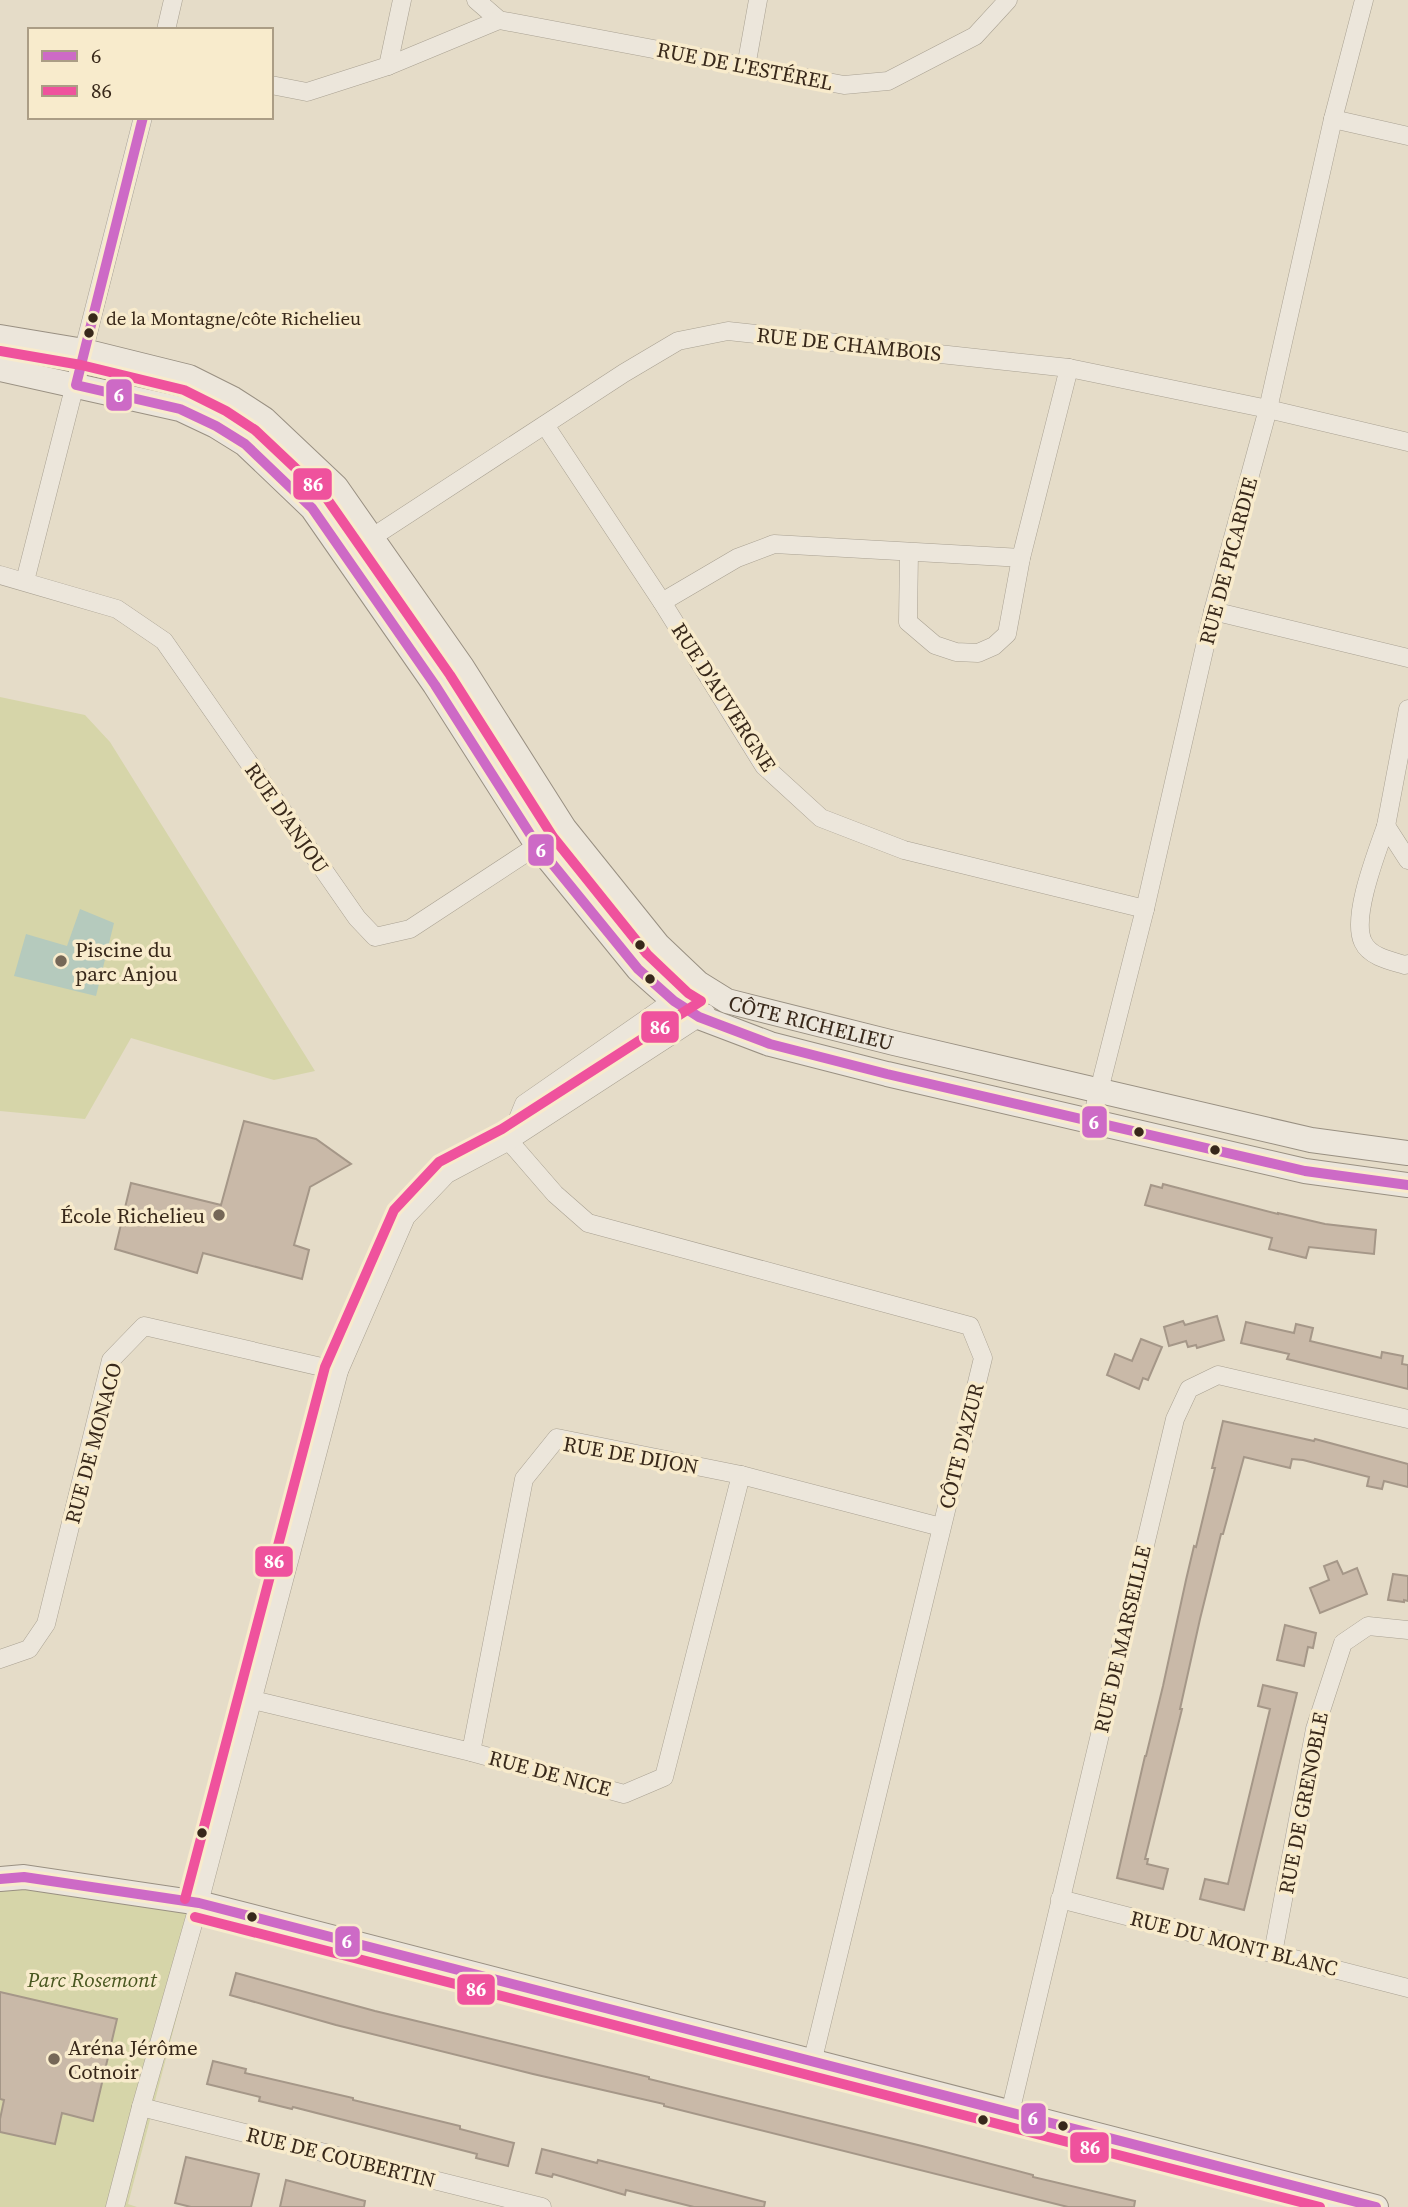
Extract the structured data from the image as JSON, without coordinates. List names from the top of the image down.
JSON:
{
  "streets": {
    "street": [
      "RUE DE L'ESTÉREL",
      "RUE DE CHAMBOIS",
      "RUE DE PICARDIE",
      "RUE D'AUVERGNE",
      "RUE D'ANJOU",
      "CÔTE RICHELIEU",
      "RUE DE MONACO",
      "CÔTE D'AZUR",
      "RUE DE DIJON",
      "RUE DE MARSEILLE",
      "RUE DE NICE",
      "RUE DE GRENOBLE",
      "RUE DU MONT BLANC",
      "RUE DE COUBERTIN"
    ]
  },
  "crossings": [
    ["RUE DE CHAMBOIS", "RUE DE PICARDIE"],
    ["RUE DE CHAMBOIS", "RUE D'AUVERGNE"],
    ["RUE DE CHAMBOIS", "CÔTE RICHELIEU"],
    ["RUE DE PICARDIE", "RUE D'AUVERGNE"],
    ["RUE DE PICARDIE", "CÔTE RICHELIEU"],
    ["RUE D'ANJOU", "CÔTE RICHELIEU"],
    ["CÔTE D'AZUR", "RUE DE DIJON"],
    ["RUE DE DIJON", "RUE DE NICE"],
    ["RUE DE MARSEILLE", "RUE DU MONT BLANC"],
    ["RUE DE GRENOBLE", "RUE DU MONT BLANC"]
  ],
  "parks": ["Parc Rosemont"],
  "places": [
    "de la Montagne/côte Richelieu",
    "Piscine du parc Anjou",
    "École Richelieu",
    "Aréna Jérôme Cotnoir"
  ],
  "lines": ["transit line 6", "transit line 86"],
  "legend": ["6", "86"]
}
